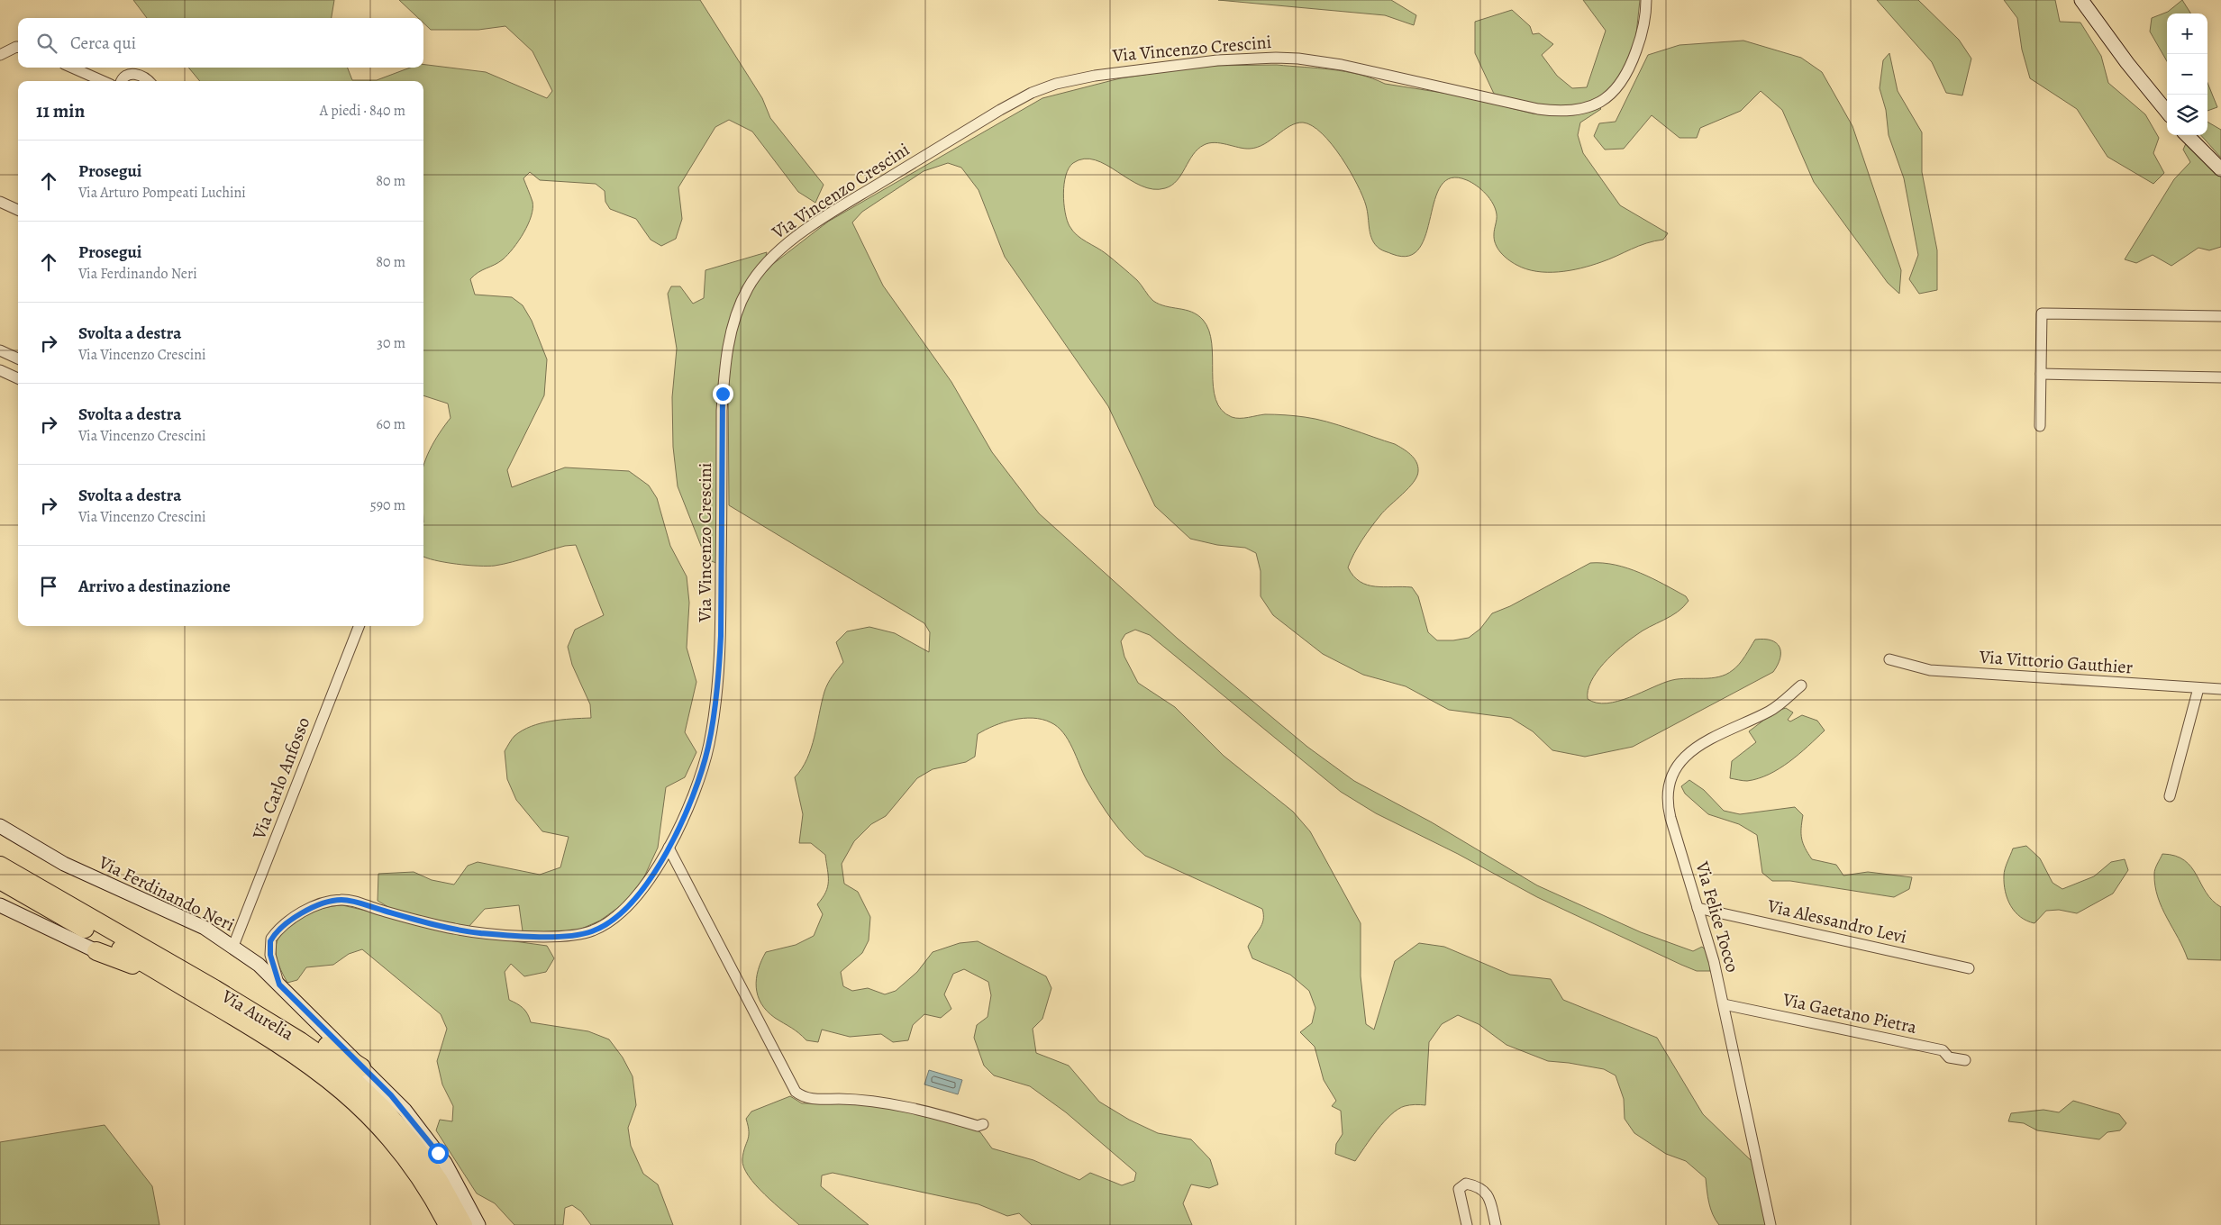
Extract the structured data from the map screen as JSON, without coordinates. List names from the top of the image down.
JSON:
{
  "streets": {
    "highway": ["Via Aurelia"],
    "street": [
      "Via Vincenzo Crescini",
      "Via Vittorio Gauthier",
      "Via Carlo Anfosso",
      "Via Ferdinando Neri",
      "Via Felice Tocco",
      "Via Alessandro Levi",
      "Via Gaetano Pietra"
    ]
  },
  "crossings": [
    ["Via Vincenzo Crescini", "Via Ferdinando Neri"],
    ["Via Carlo Anfosso", "Via Ferdinando Neri"],
    ["Via Felice Tocco", "Via Alessandro Levi"],
    ["Via Felice Tocco", "Via Gaetano Pietra"]
  ],
  "page": {
    "map_buttons": ["+", "−"],
    "search": "Cerca qui",
    "heading": ["11 min", "A piedi · 840 m"],
    "list": [
      ["Prosegui", "Via Arturo Pompeati Luchini", "80 m"],
      ["Prosegui", "Via Ferdinando Neri", "80 m"],
      ["Svolta a destra", "Via Vincenzo Crescini", "30 m"],
      ["Svolta a destra", "Via Vincenzo Crescini", "60 m"],
      ["Svolta a destra", "Via Vincenzo Crescini", "590 m"],
      "Arrivo a destinazione"
    ]
  }
}
